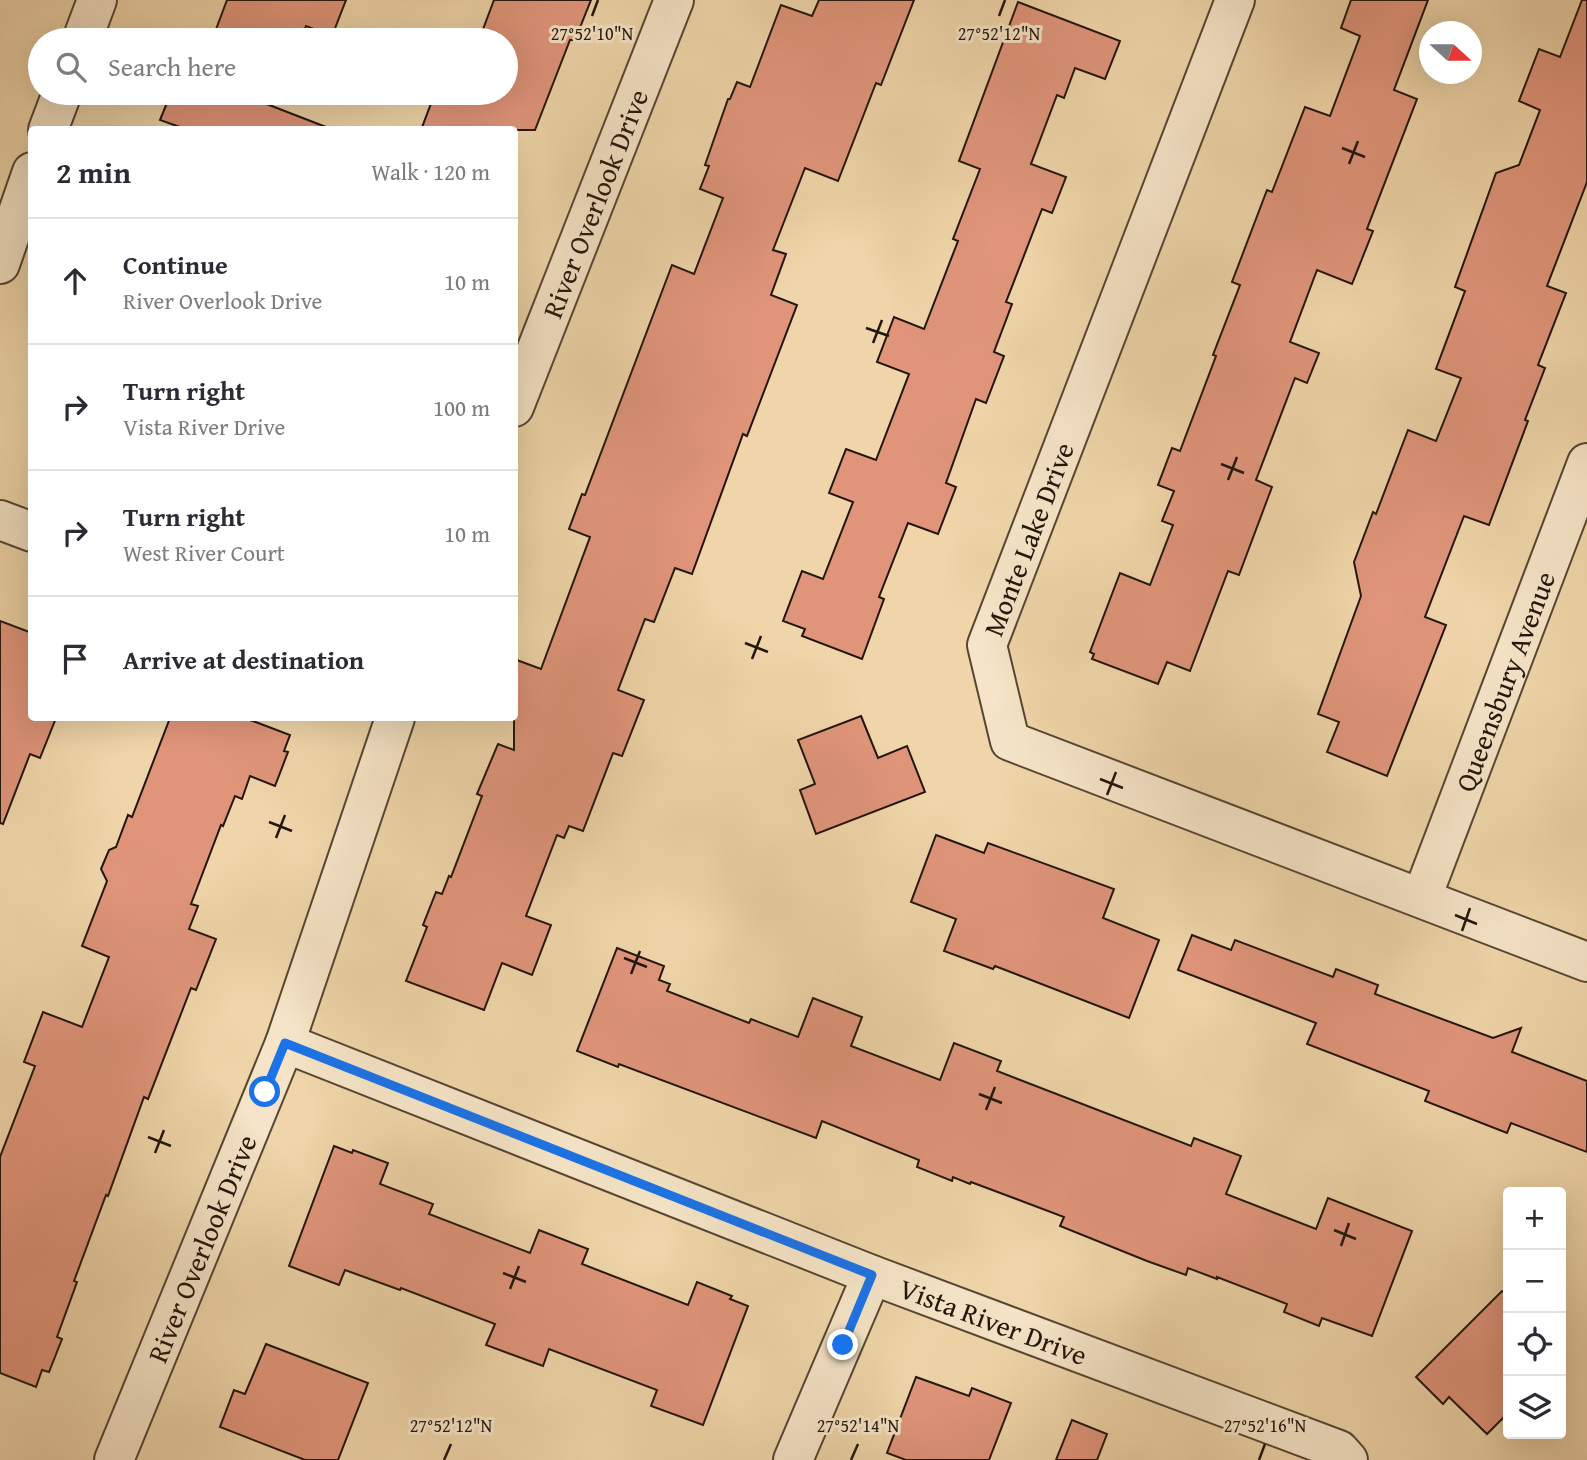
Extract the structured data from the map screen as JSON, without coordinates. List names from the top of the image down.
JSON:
{
  "streets": {
    "street": [
      "River Overlook Drive",
      "Monte Lake Drive",
      "Queensbury Avenue",
      "Vista River Drive"
    ]
  },
  "crossings": [
    ["River Overlook Drive", "Vista River Drive"],
    ["Monte Lake Drive", "Queensbury Avenue"]
  ],
  "north": "right",
  "page": {
    "search": "Search here",
    "heading": ["2 min", "Walk · 120 m"],
    "list": [
      ["Continue", "River Overlook Drive", "10 m"],
      ["Turn right", "Vista River Drive", "100 m"],
      ["Turn right", "West River Court", "10 m"],
      "Arrive at destination"
    ],
    "map_buttons": ["+", "−"]
  },
  "coordinates": [
    "27°52'10\"N",
    "27°52'12\"N",
    "27°52'14\"N",
    "27°52'16\"N"
  ]
}
